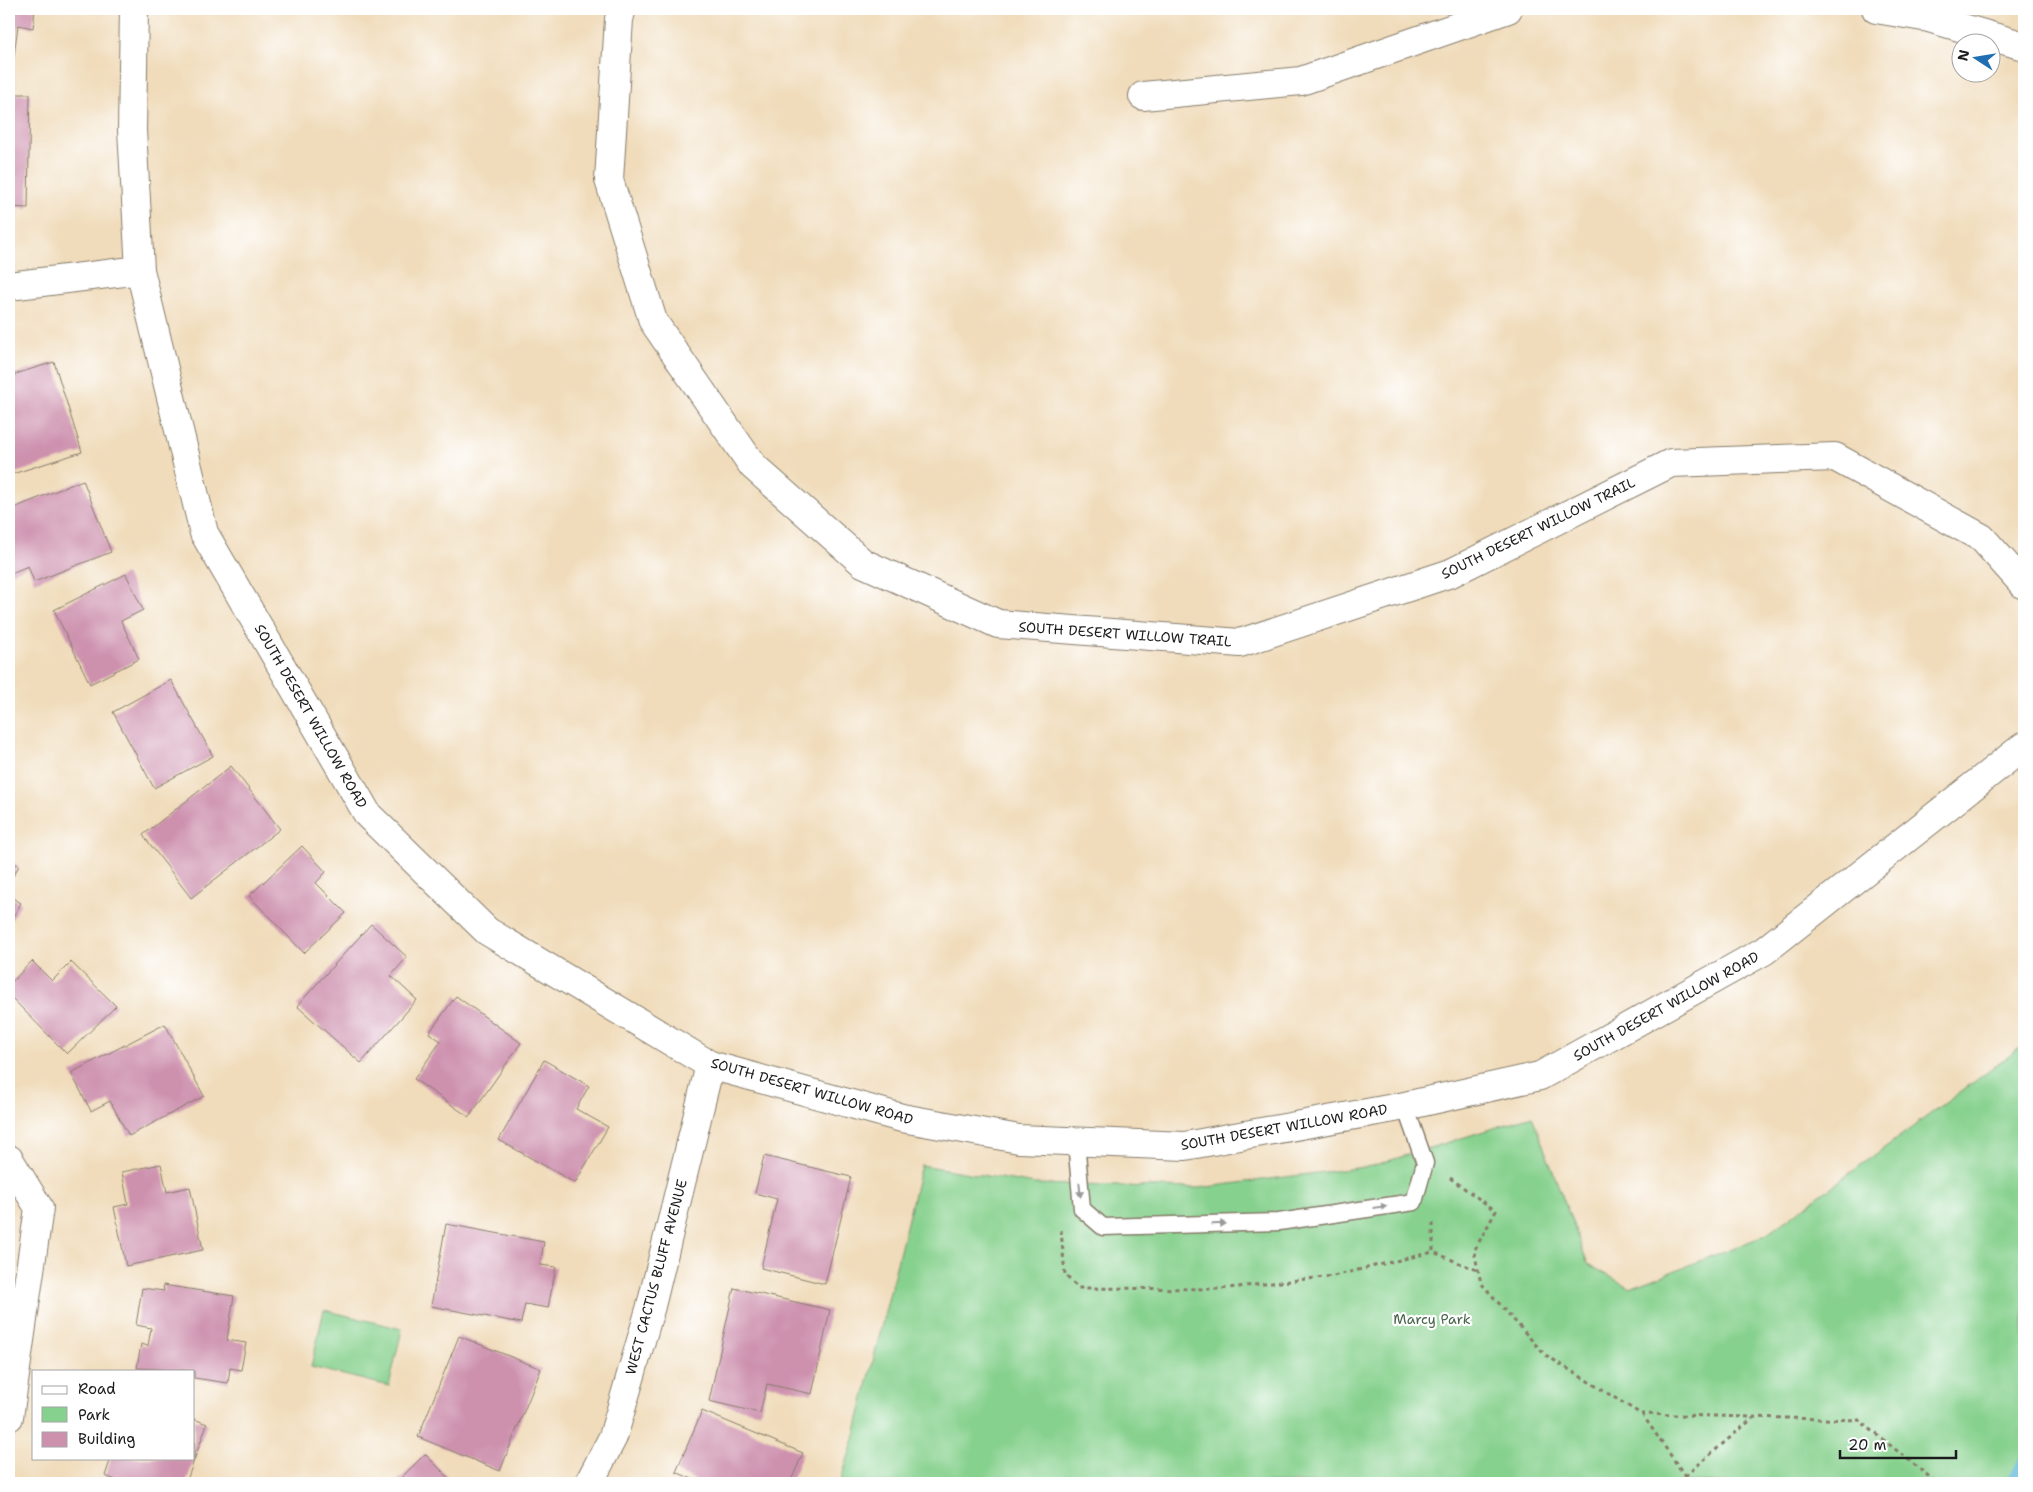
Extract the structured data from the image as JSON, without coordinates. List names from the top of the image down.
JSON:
{
  "streets": {
    "street": ["SOUTH DESERT WILLOW TRAIL", "SOUTH DESERT WILLOW ROAD", "WEST CACTUS BLUFF AVENUE"]
  },
  "crossings": [
    ["SOUTH DESERT WILLOW ROAD", "WEST CACTUS BLUFF AVENUE"]
  ],
  "parks": ["Marcy Park"],
  "legend": ["Road", "Park", "Building"],
  "scale_bar": "20 m",
  "north": "left"
}
